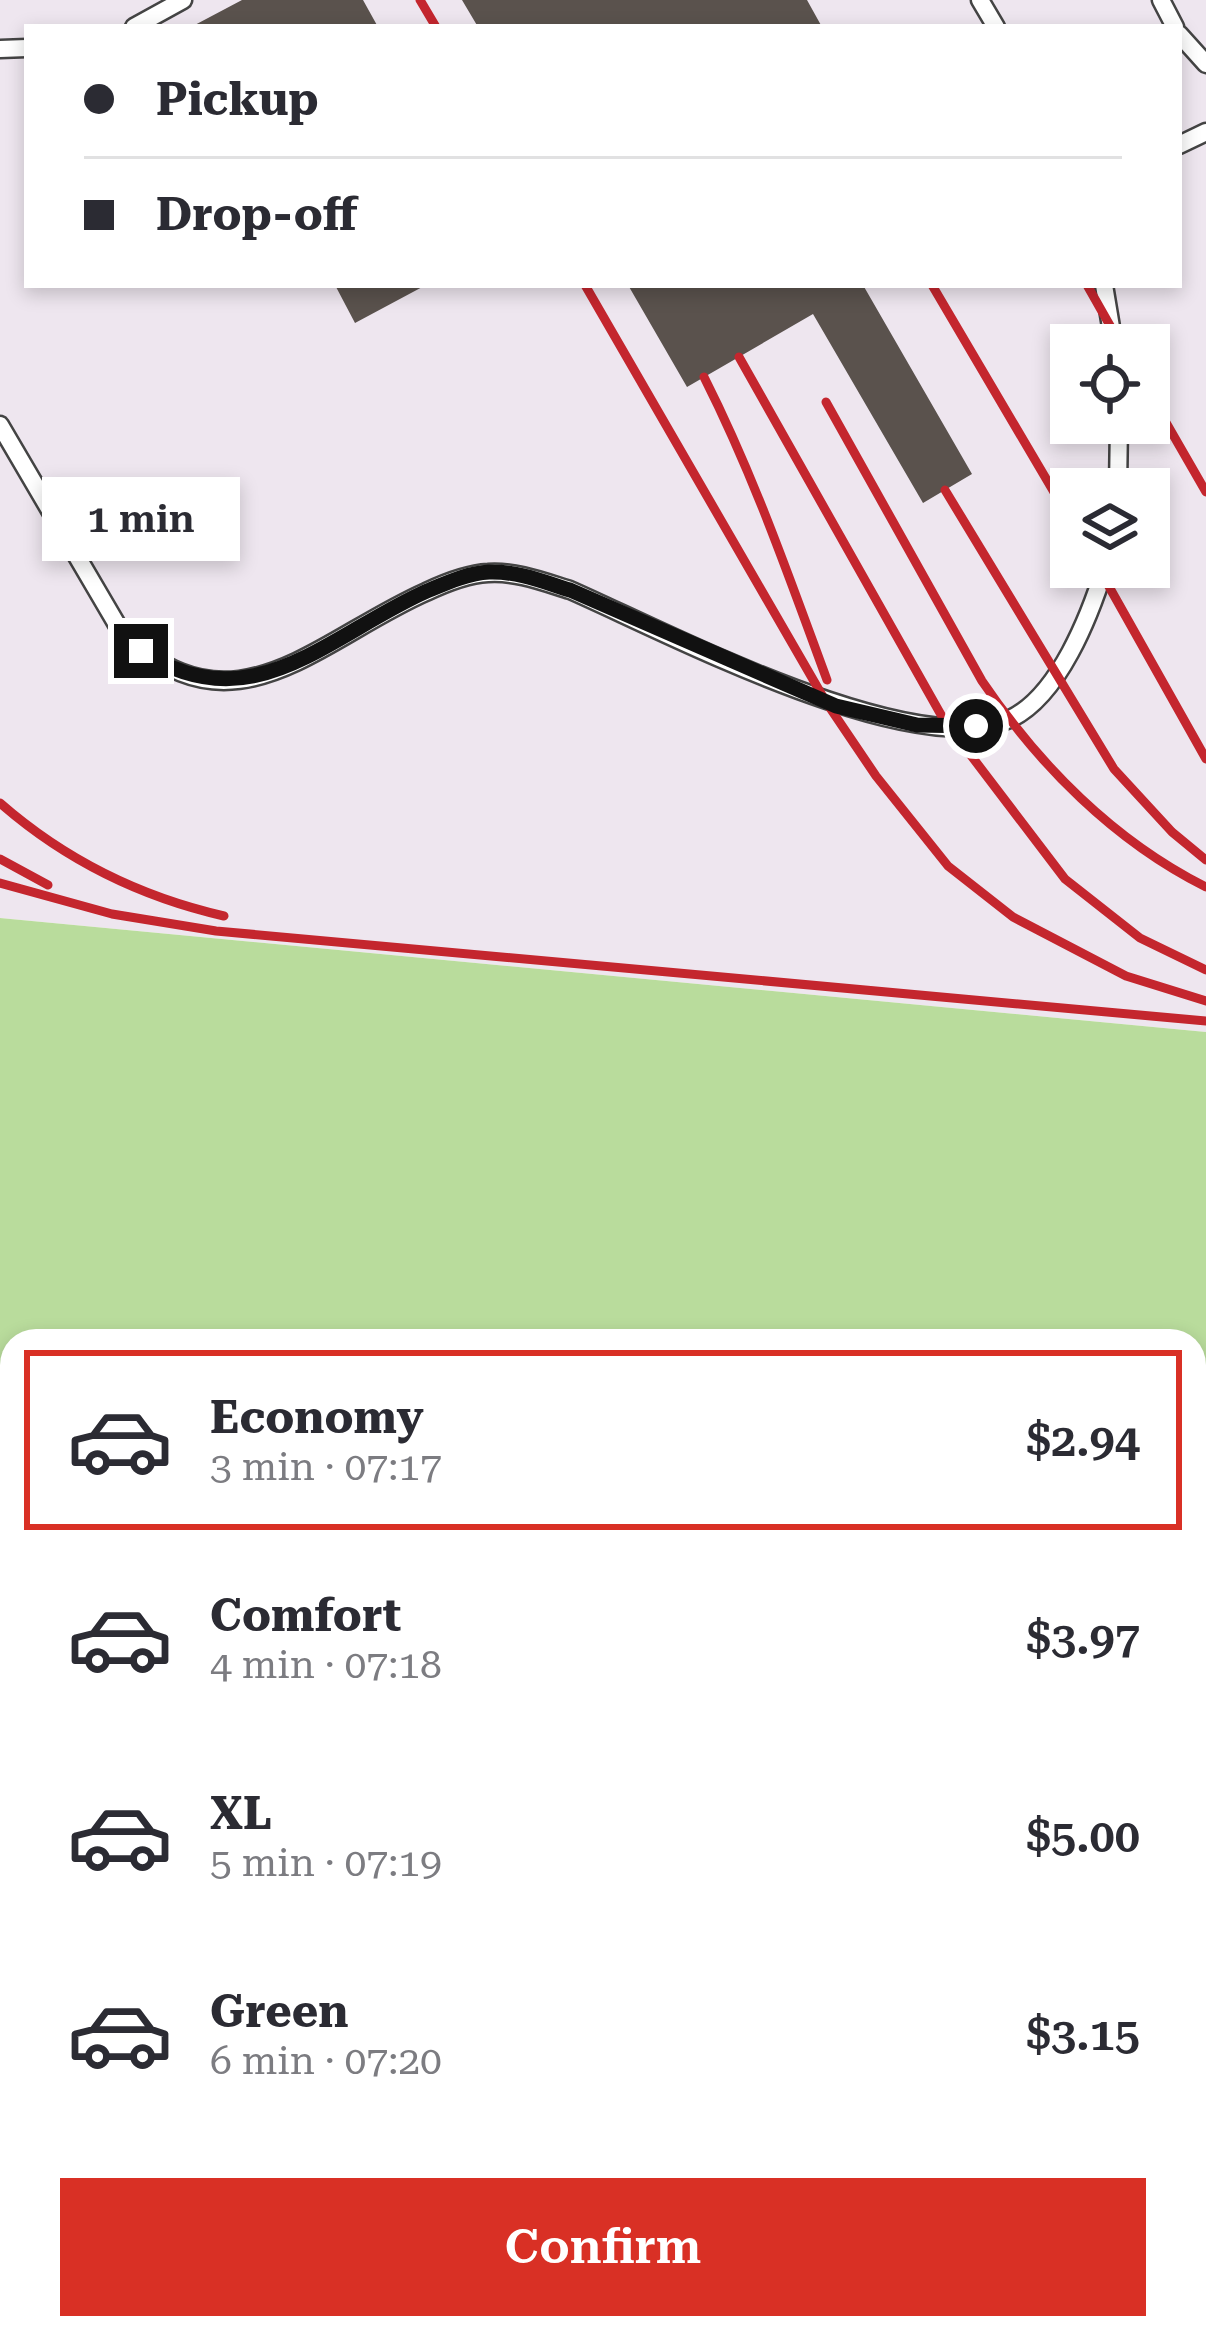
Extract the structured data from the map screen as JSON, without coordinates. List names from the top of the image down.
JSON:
{
  "page": {
    "banner": ["Pickup", "Drop-off"],
    "bubble": "1 min",
    "list": [
      {
        "name": "Economy",
        "note": "3 min · 07:17",
        "value": "$2.94"
      },
      {
        "name": "Comfort",
        "note": "4 min · 07:18",
        "value": "$3.97"
      },
      {
        "name": "XL",
        "note": "5 min · 07:19",
        "value": "$5.00"
      },
      {
        "name": "Green",
        "note": "6 min · 07:20",
        "value": "$3.15"
      }
    ],
    "buttons": "Confirm"
  }
}
